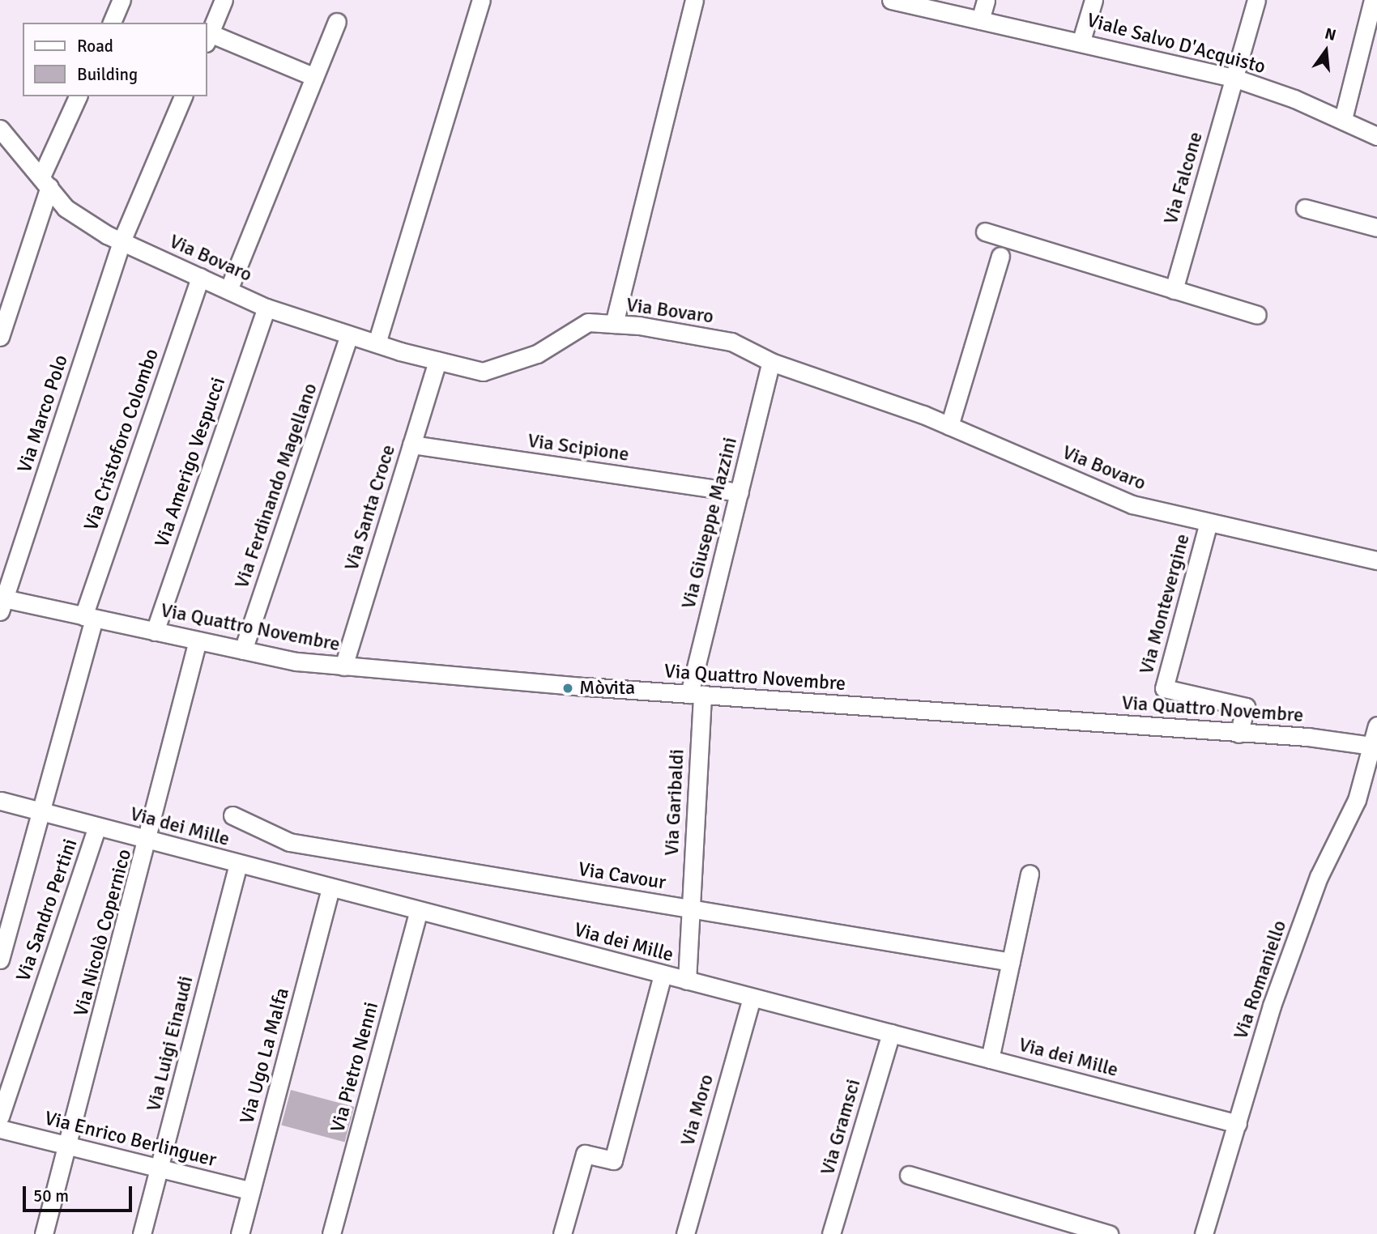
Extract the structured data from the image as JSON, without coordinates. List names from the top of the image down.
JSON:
{
  "streets": {
    "street": [
      "Viale Salvo D'Acquisto",
      "Via Falcone",
      "Via Bovaro",
      "Via Marco Polo",
      "Via Cristoforo Colombo",
      "Via Scipione",
      "Via Amerigo Vespucci",
      "Via Ferdinando Magellano",
      "Via Santa Croce",
      "Via Giuseppe Mazzini",
      "Via Montevergine",
      "Via Quattro Novembre",
      "Via Garibaldi",
      "Via dei Mille",
      "Via Cavour",
      "Via Sandro Pertini",
      "Via Nicolò Copernico",
      "Via Romaniello",
      "Via Luigi Einaudi",
      "Via Ugo La Malfa",
      "Via Pietro Nenni",
      "Via Moro",
      "Via Gramsci",
      "Via Enrico Berlinguer"
    ]
  },
  "crossings": [
    ["Viale Salvo D'Acquisto", "Via Falcone"],
    ["Via Bovaro", "Via Marco Polo"],
    ["Via Bovaro", "Via Cristoforo Colombo"],
    ["Via Bovaro", "Via Amerigo Vespucci"],
    ["Via Bovaro", "Via Ferdinando Magellano"],
    ["Via Bovaro", "Via Santa Croce"],
    ["Via Bovaro", "Via Giuseppe Mazzini"],
    ["Via Bovaro", "Via Montevergine"],
    ["Via Marco Polo", "Via Quattro Novembre"],
    ["Via Cristoforo Colombo", "Via Quattro Novembre"],
    ["Via Cristoforo Colombo", "Via dei Mille"],
    ["Via Scipione", "Via Santa Croce"],
    ["Via Scipione", "Via Giuseppe Mazzini"],
    ["Via Amerigo Vespucci", "Via Quattro Novembre"],
    ["Via Ferdinando Magellano", "Via Quattro Novembre"],
    ["Via Santa Croce", "Via Quattro Novembre"],
    ["Via Giuseppe Mazzini", "Via Quattro Novembre"],
    ["Via Giuseppe Mazzini", "Via Garibaldi"],
    ["Via Montevergine", "Via Quattro Novembre"],
    ["Via Quattro Novembre", "Via Garibaldi"],
    ["Via Quattro Novembre", "Via Nicolò Copernico"],
    ["Via Quattro Novembre", "Via Romaniello"],
    ["Via Garibaldi", "Via dei Mille"],
    ["Via Garibaldi", "Via Cavour"],
    ["Via dei Mille", "Via Sandro Pertini"],
    ["Via dei Mille", "Via Nicolò Copernico"],
    ["Via dei Mille", "Via Romaniello"],
    ["Via dei Mille", "Via Luigi Einaudi"],
    ["Via dei Mille", "Via Ugo La Malfa"],
    ["Via dei Mille", "Via Pietro Nenni"],
    ["Via dei Mille", "Via Moro"],
    ["Via dei Mille", "Via Gramsci"],
    ["Via Nicolò Copernico", "Via Enrico Berlinguer"],
    ["Via Luigi Einaudi", "Via Enrico Berlinguer"],
    ["Via Ugo La Malfa", "Via Enrico Berlinguer"]
  ],
  "places": ["Mòvita"],
  "legend": ["Road", "Building"],
  "scale_bar": "50 m",
  "north": "top"
}
